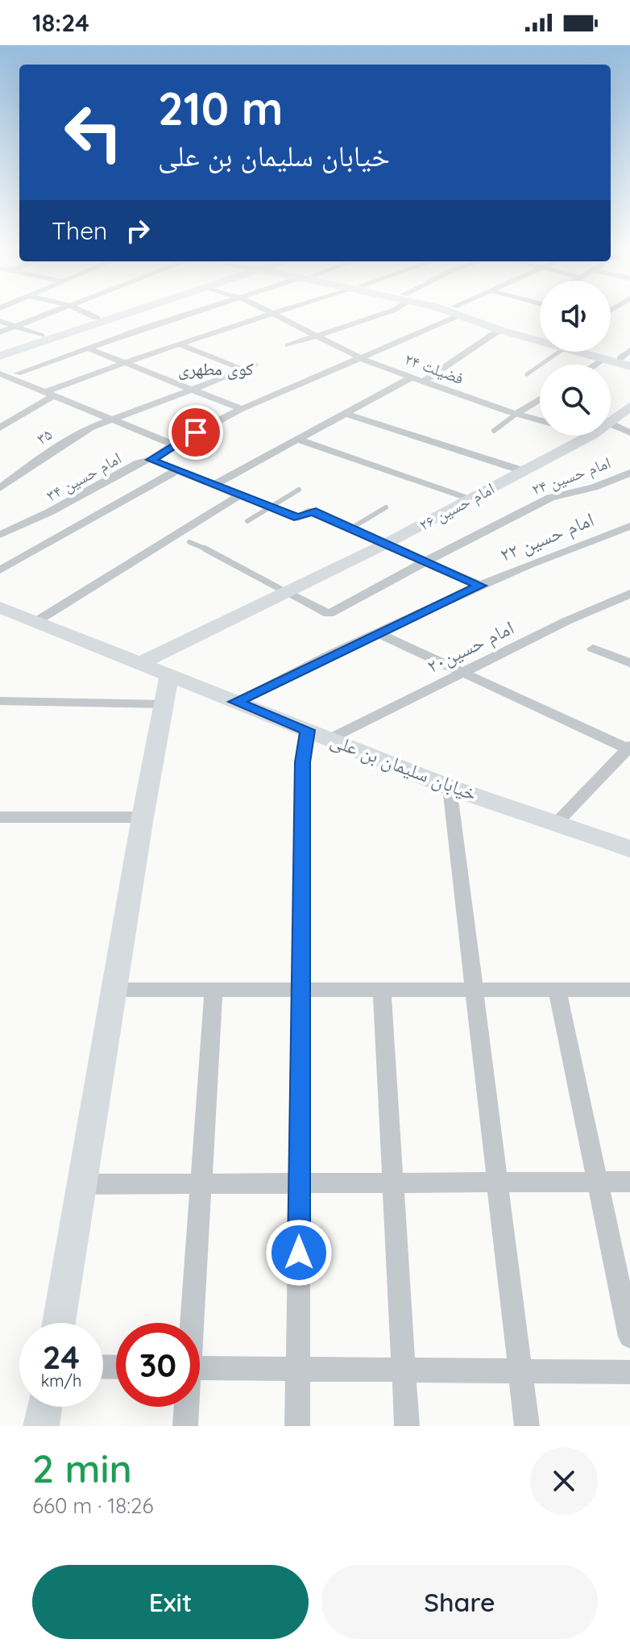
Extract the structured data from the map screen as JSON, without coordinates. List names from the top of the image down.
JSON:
{
  "streets": {
    "street": [
      "فضیلت ۲۴",
      "۳۵",
      "امام حسین ۲۴",
      "امام حسین ۳۴",
      "امام حسین ۲۶",
      "امام حسین ۲۲",
      "امام حسین۲۰",
      "خیابان سلیمان بن علی"
    ]
  },
  "crossings": [
    ["فضیلت ۲۴", "امام حسین ۳۴"],
    ["امام حسین ۲۴", "امام حسین ۲۶"],
    ["امام حسین ۲۶", "خیابان سلیمان بن علی"],
    ["امام حسین ۲۲", "خیابان سلیمان بن علی"],
    ["امام حسین۲۰", "خیابان سلیمان بن علی"]
  ],
  "districts": ["کوی مطهری"],
  "page": {
    "status": "18:24",
    "turn": ["210 m", "خیابان سلیمان بن علی"],
    "then": "Then",
    "speed": "24 km/h",
    "limit": "30",
    "heading": ["2 min", "660 m · 18:26"],
    "buttons": ["Exit", "Share"]
  }
}
